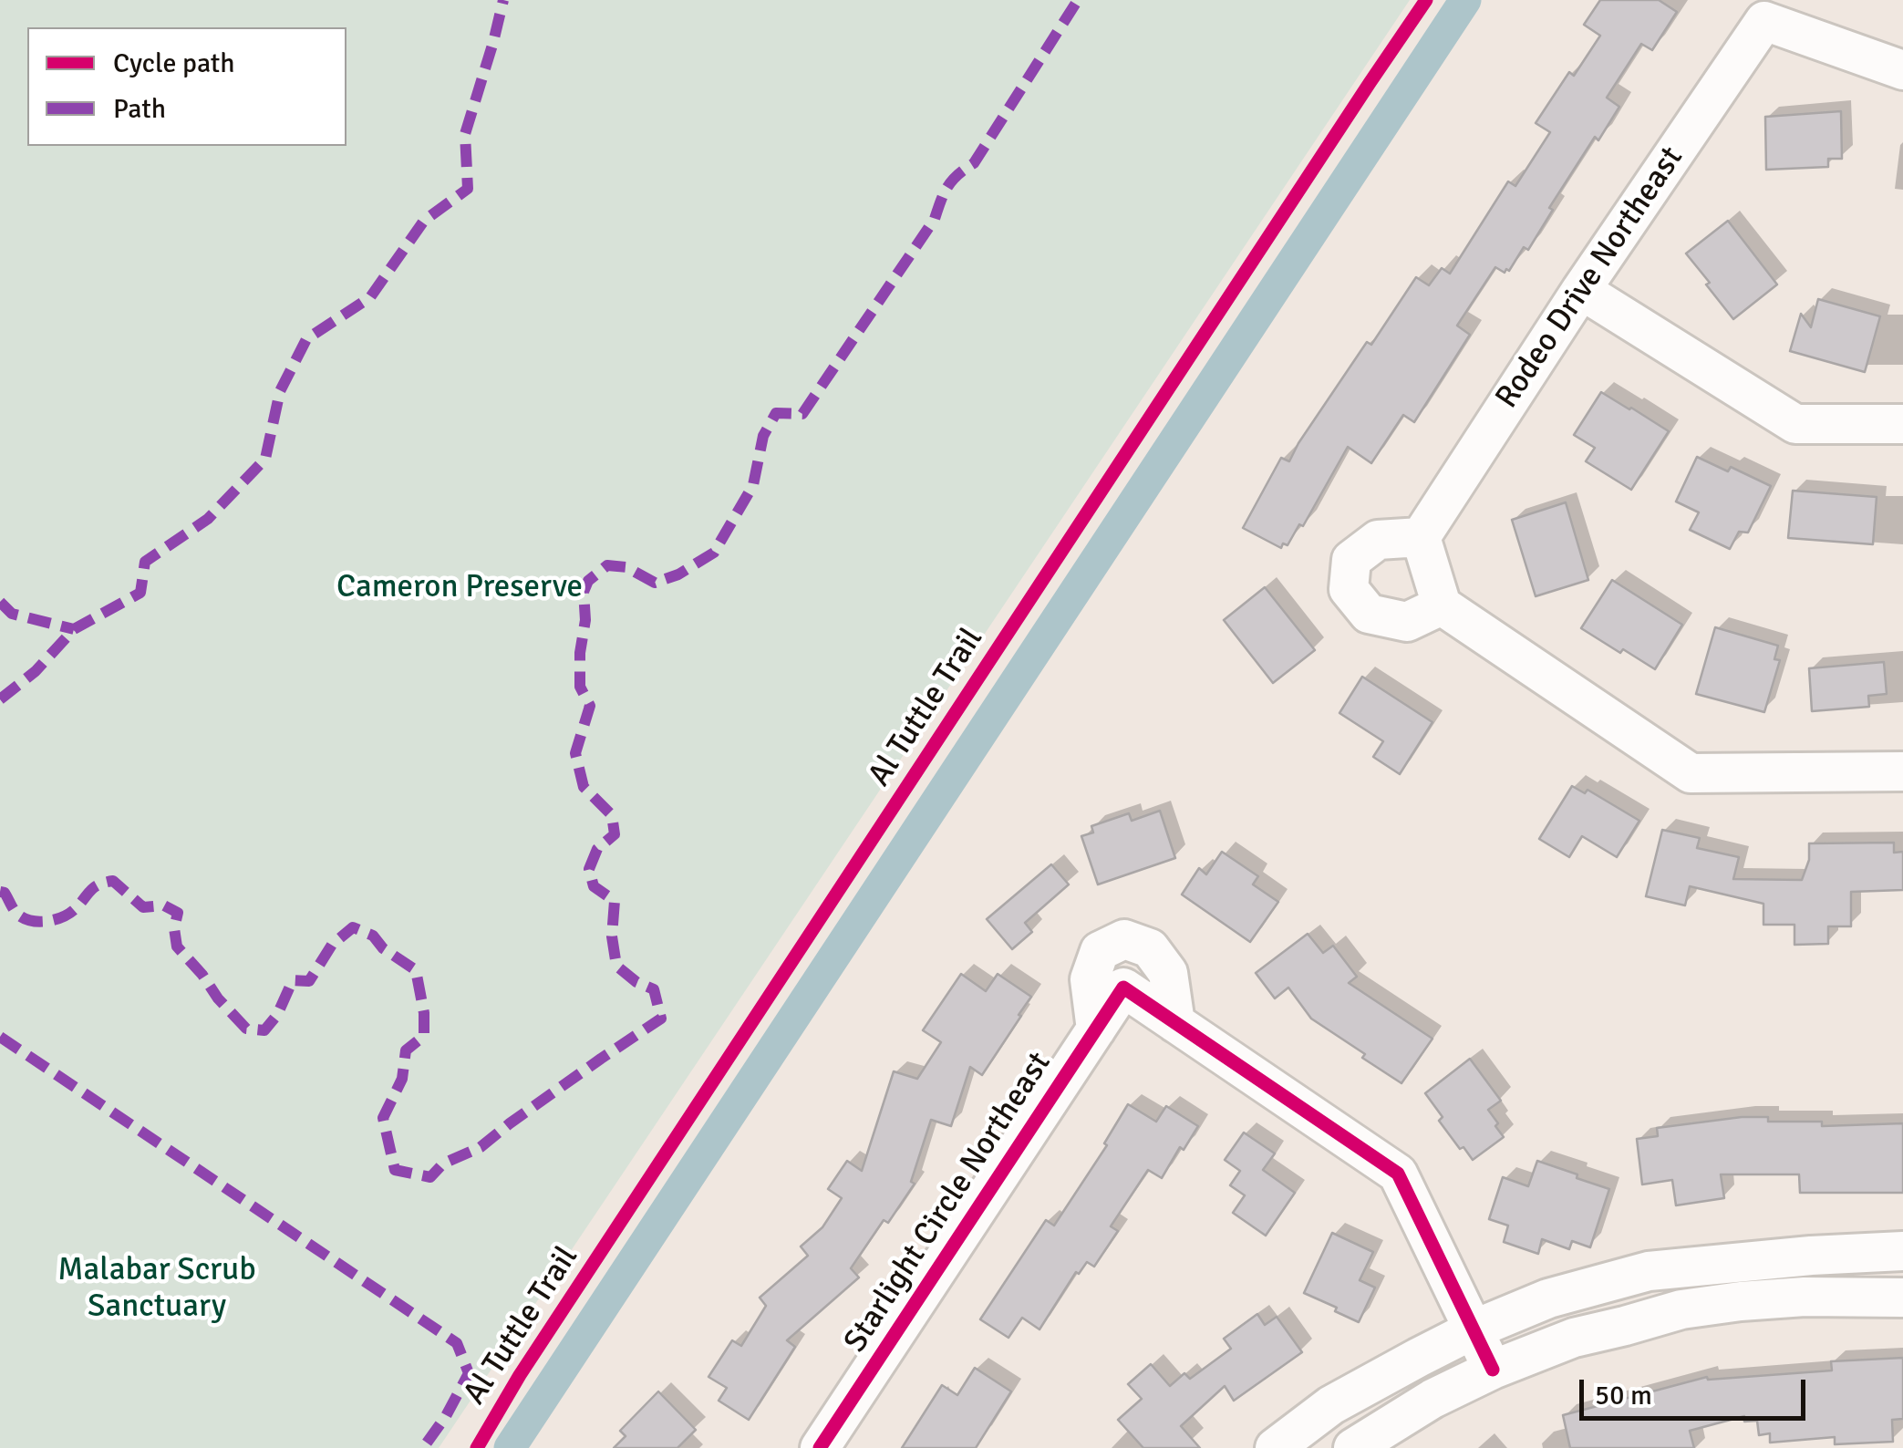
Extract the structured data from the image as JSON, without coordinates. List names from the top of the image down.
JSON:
{
  "streets": {
    "street": ["Rodeo Drive Northeast", "Starlight Circle Northeast"],
    "cycle path": ["Al Tuttle Trail"]
  },
  "parks": ["Cameron Preserve", "Malabar Scrub Sanctuary"],
  "legend": ["Cycle path", "Path"],
  "scale_bar": "50 m"
}
